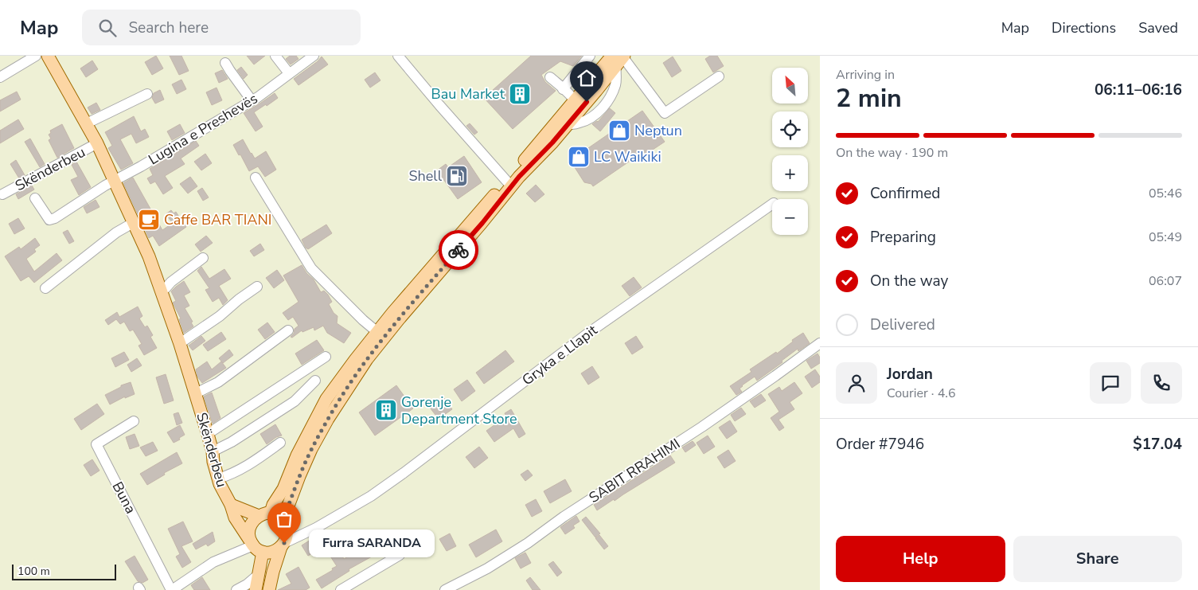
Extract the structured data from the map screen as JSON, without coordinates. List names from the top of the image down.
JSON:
{
  "streets": {
    "main road": ["Skënderbeu"],
    "street": [
      "Lugina e Preshevës",
      "Gryka e Llapit",
      "SABIT RRAHIMI",
      "Buna"
    ]
  },
  "crossings": [
    ["Lugina e Preshevës", "Skënderbeu"],
    ["Skënderbeu", "Gryka e Llapit"],
    ["Skënderbeu", "Buna"],
    ["Gryka e Llapit", "Buna"]
  ],
  "places": {
    "building": ["Bau Market", "Gorenje Department Store"],
    "shop": ["Neptun", "LC Waikiki"],
    "fuel station": ["Shell"],
    "cafe": ["Caffe BAR TIANI"],
    "other": ["Furra SARANDA"]
  },
  "scale_bar": "100 m",
  "north": "top left",
  "page": {
    "header": "Map",
    "search": "Search here",
    "nav": ["Map", "Directions", "Saved"],
    "heading": ["2 min", "Arriving in", "06:11–06:16"],
    "panel": [
      "Jordan",
      "Courier · 4.6",
      "Order #7946",
      "$17.04"
    ],
    "map_buttons": ["+", "−"],
    "bar": "On the way · 190 m",
    "list": [
      ["Confirmed", "05:46"],
      ["Preparing", "05:49"],
      ["On the way", "06:07"],
      "Delivered"
    ],
    "buttons": ["Help", "Share"],
    "bubble": "Furra SARANDA",
    "scale": "100 m"
  }
}
